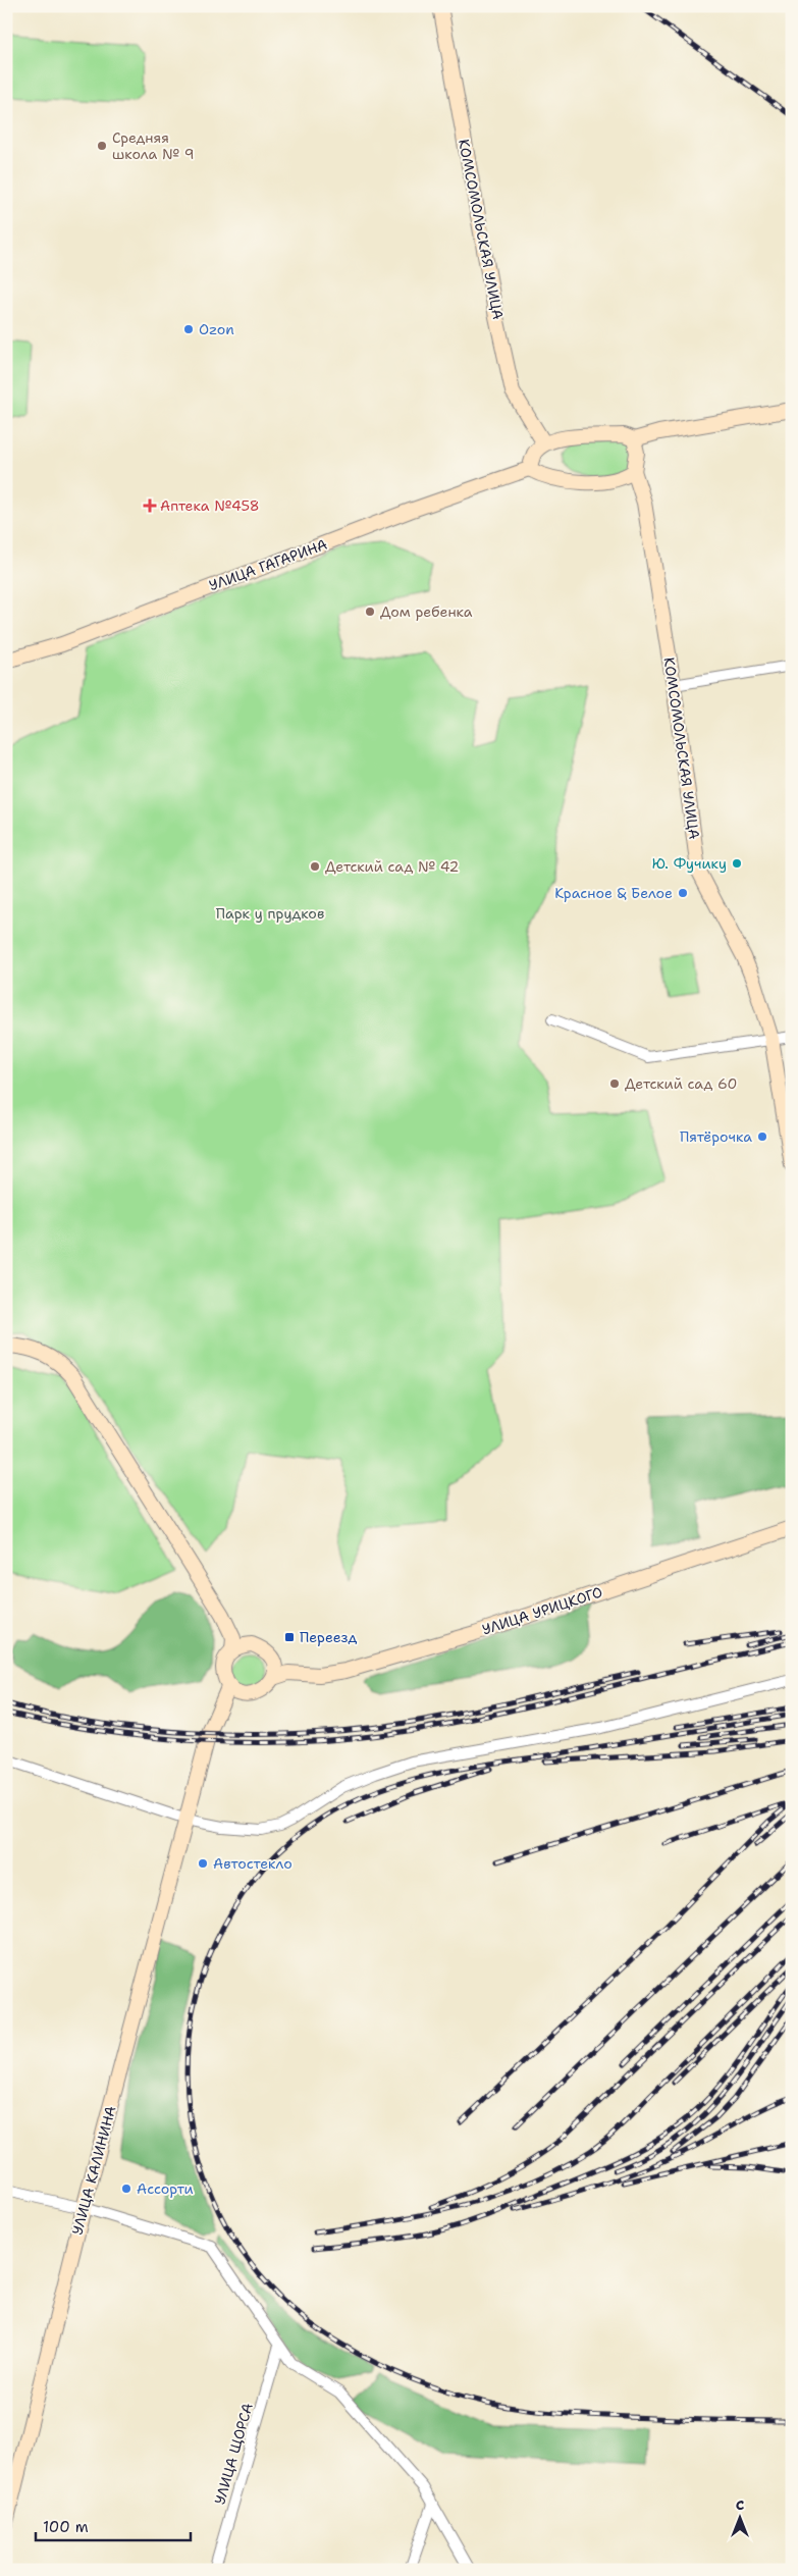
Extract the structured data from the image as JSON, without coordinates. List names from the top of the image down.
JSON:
{
  "streets": {
    "street": [
      "КОМСОМОЛЬСКАЯ УЛИЦА",
      "УЛИЦА ГАГАРИНА",
      "УЛИЦА УРИЦКОГО",
      "УЛИЦА КАЛИНИНА",
      "УЛИЦА ЩОРСА"
    ]
  },
  "crossings": [
    ["УЛИЦА УРИЦКОГО", "УЛИЦА КАЛИНИНА"]
  ],
  "parks": ["Парк у прудков"],
  "places": {
    "other": [
      "Средняя школа № 9",
      "Ozon",
      "Дом ребенка",
      "Ю. Фучику",
      "Детский сад № 42",
      "Красное & Белое",
      "Детский сад 60",
      "Пятёрочка",
      "Автостекло",
      "Ассорти"
    ],
    "health": ["Аптека №458"],
    "transit": ["Переезд"]
  },
  "scale_bar": "100 m",
  "north": "top"
}
